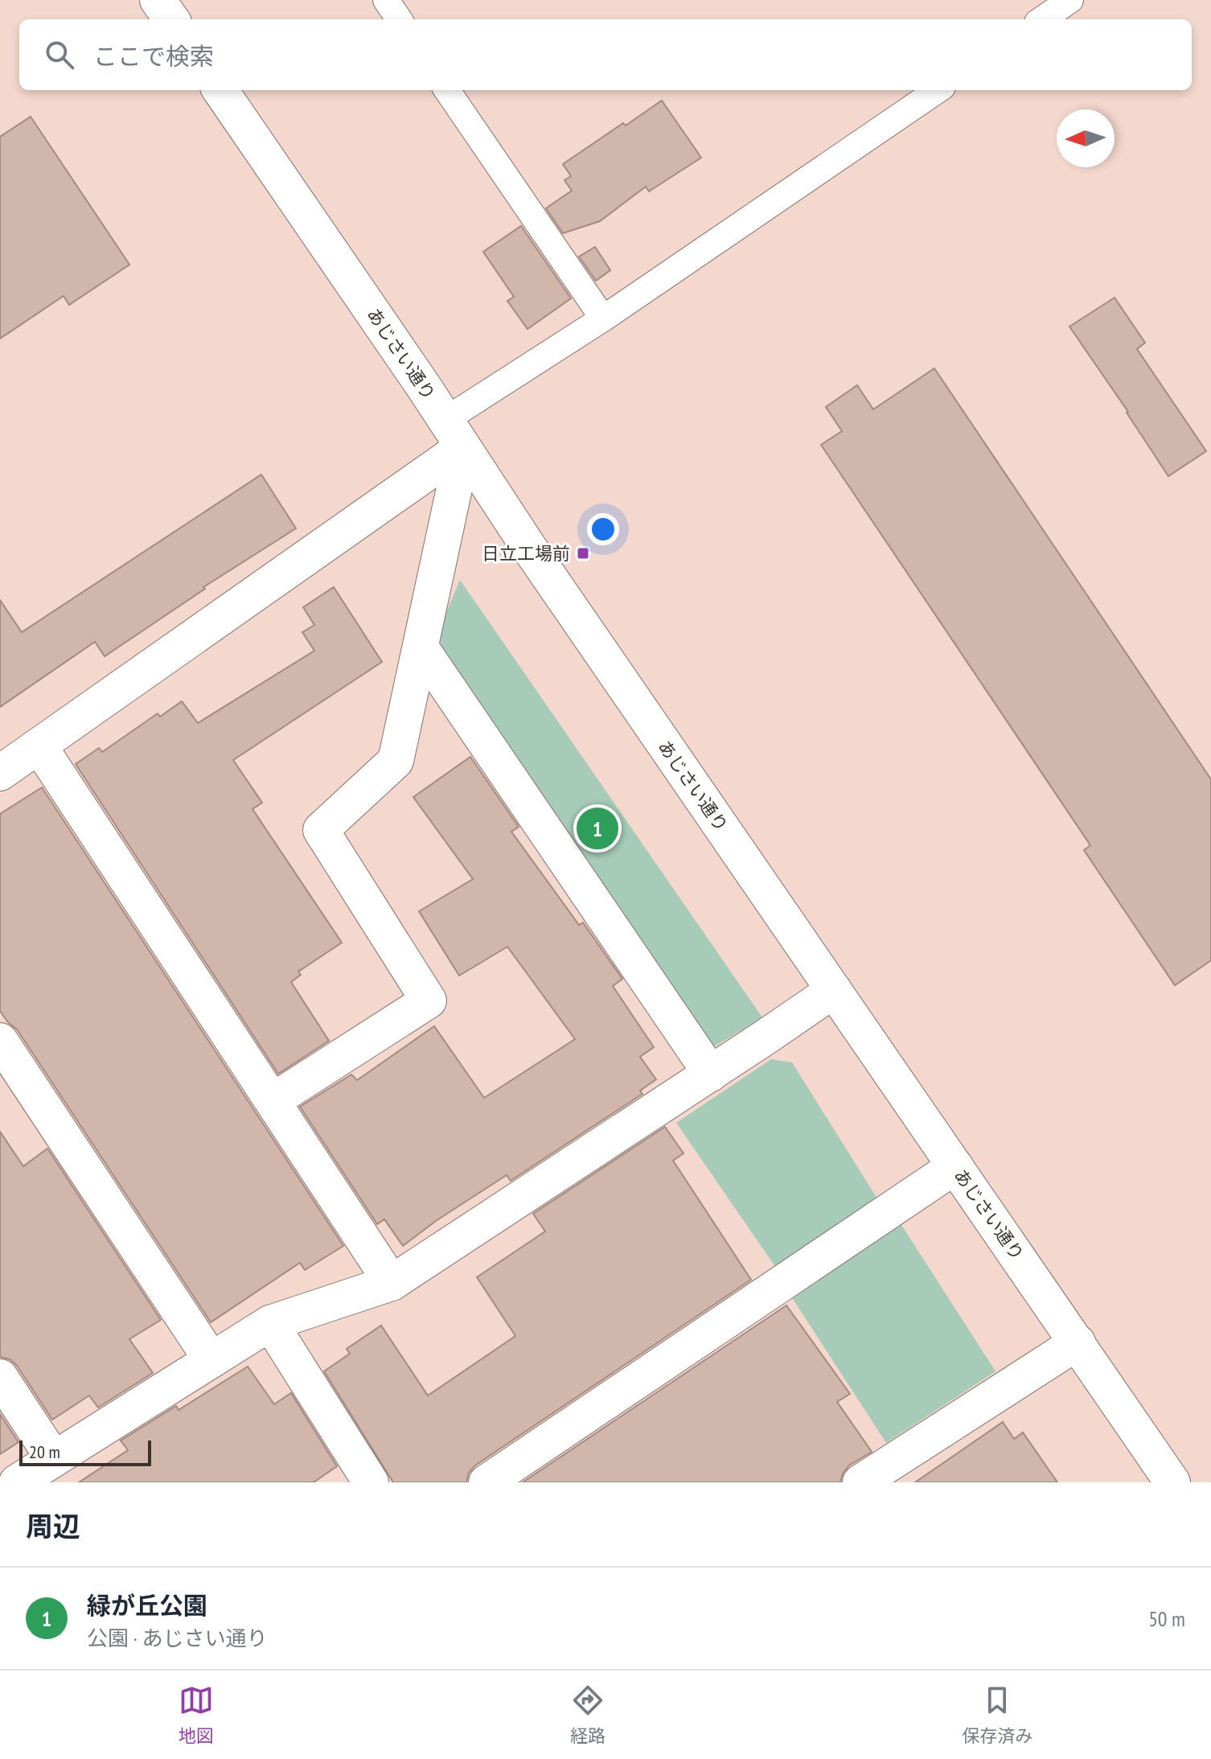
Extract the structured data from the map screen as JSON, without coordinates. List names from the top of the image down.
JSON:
{
  "streets": {
    "street": ["あじさい通り"]
  },
  "places": {
    "transit": ["日立工場前"]
  },
  "scale_bar": "20 m",
  "north": "left",
  "page": {
    "search": "ここで検索",
    "pins": "1",
    "scale": "20 m",
    "heading": "周辺",
    "list": [
      {
        "mark": "1",
        "name": "緑が丘公園",
        "note": "公園 · あじさい通り",
        "value": "50 m"
      }
    ],
    "nav": ["地図", "経路", "保存済み"]
  }
}
